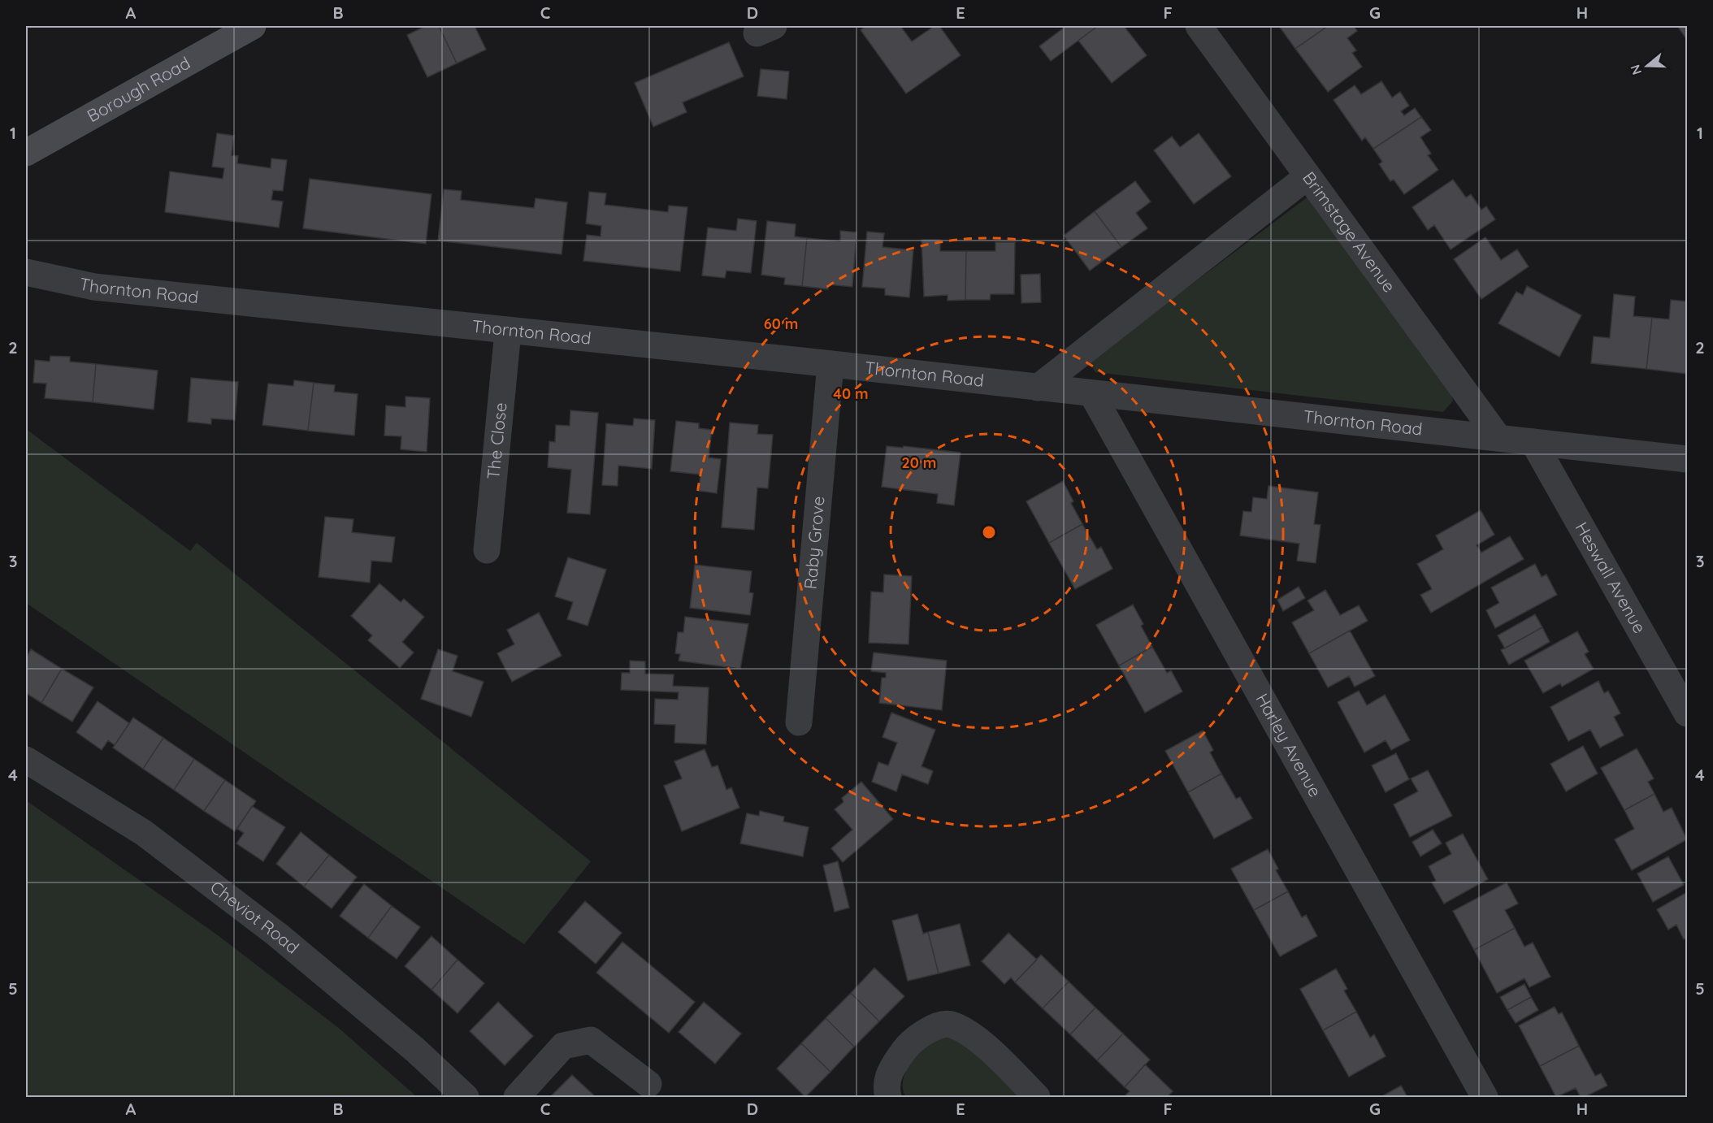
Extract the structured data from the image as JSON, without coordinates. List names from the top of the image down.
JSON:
{
  "streets": {
    "street": [
      "Borough Road",
      "Brimstage Avenue",
      "Thornton Road",
      "The Close",
      "Raby Grove",
      "Heswall Avenue",
      "Harley Avenue",
      "Cheviot Road"
    ]
  },
  "crossings": [
    ["Brimstage Avenue", "Thornton Road"],
    ["Thornton Road", "The Close"],
    ["Thornton Road", "Raby Grove"],
    ["Thornton Road", "Heswall Avenue"],
    ["Thornton Road", "Harley Avenue"]
  ],
  "north": "left",
  "grid": {
    "columns": [
      "A",
      "B",
      "C",
      "D",
      "E",
      "F",
      "G",
      "H"
    ],
    "rows": [
      "1",
      "2",
      "3",
      "4",
      "5"
    ]
  },
  "rings": ["60 m", "40 m", "20 m"]
}
